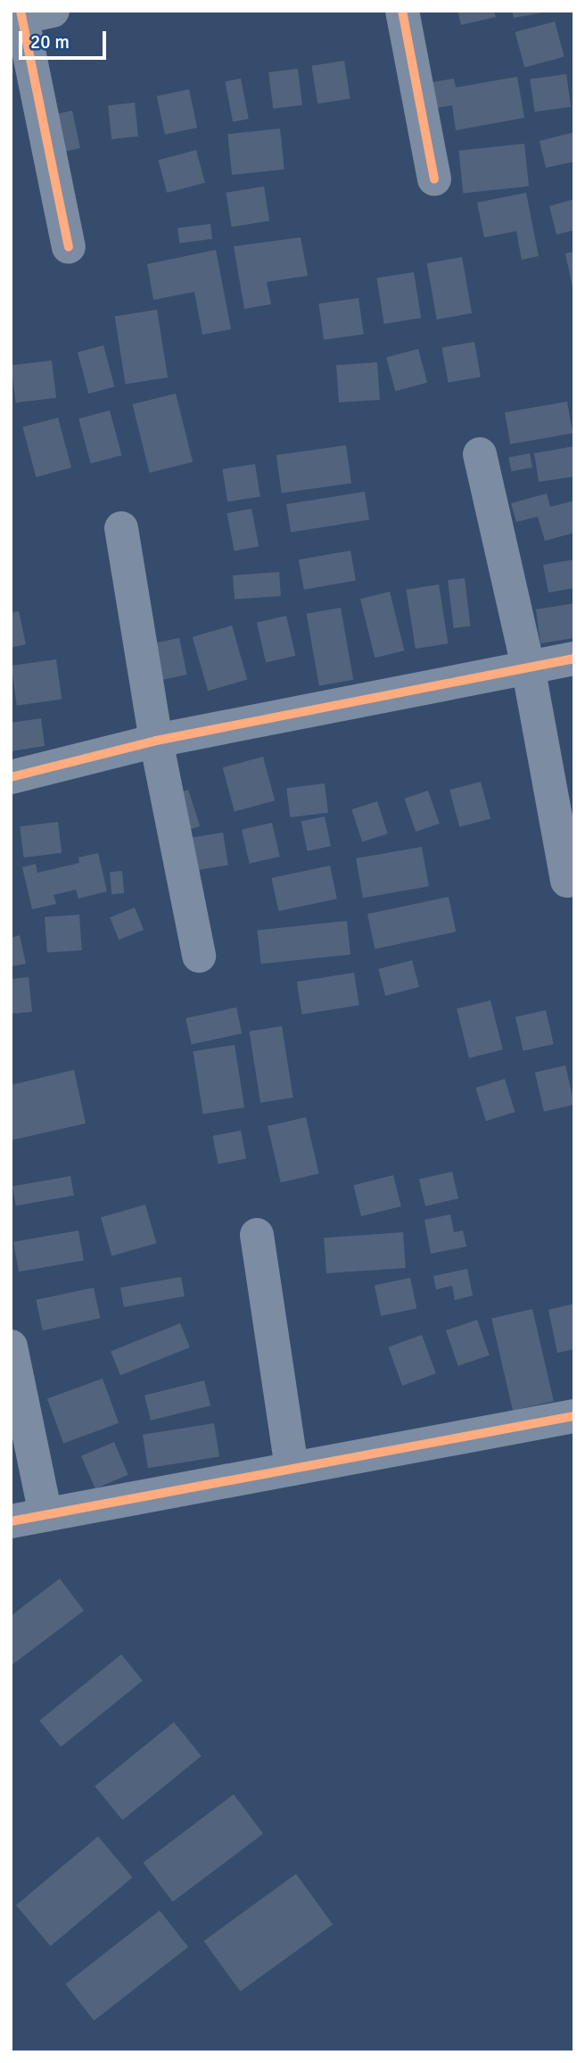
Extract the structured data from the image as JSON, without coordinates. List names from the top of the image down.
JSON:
{
  "scale_bar": "20 m"
}
